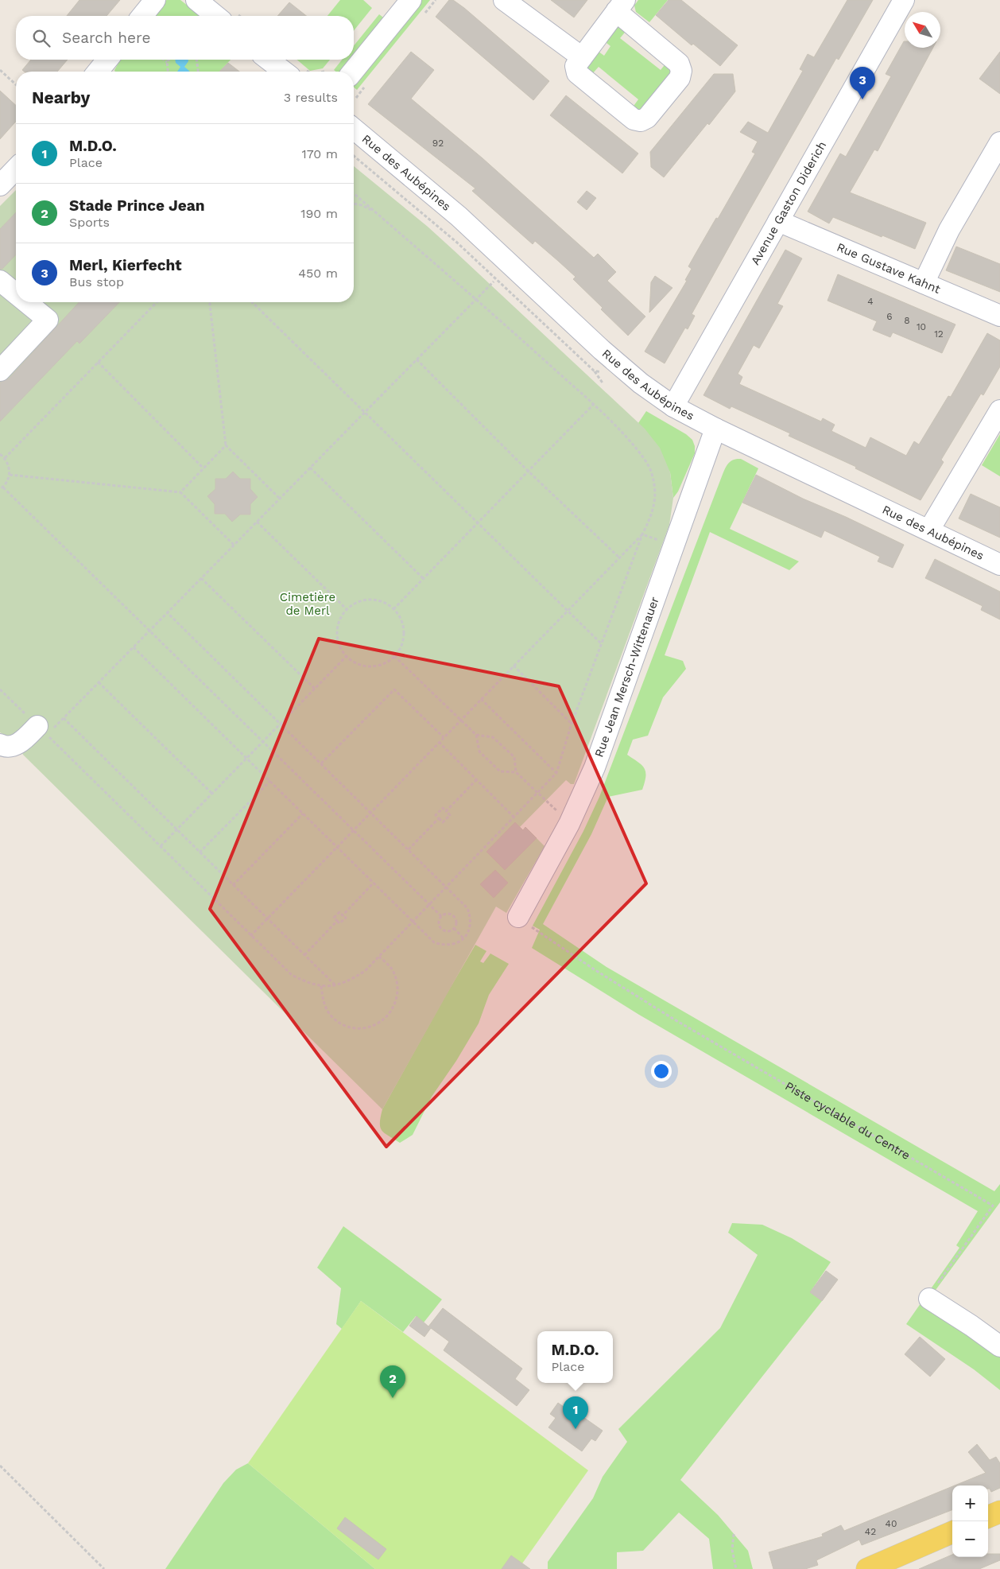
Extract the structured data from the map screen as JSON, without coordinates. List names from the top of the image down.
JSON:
{
  "streets": {
    "street": [
      "Rue des Aubépines",
      "Avenue Gaston Diderich",
      "Rue Gustave Kahnt",
      "Rue Jean Mersch-Wittenauer"
    ],
    "path": ["Piste cyclable du Centre"]
  },
  "crossings": [
    ["Rue des Aubépines", "Avenue Gaston Diderich"],
    ["Rue des Aubépines", "Rue Jean Mersch-Wittenauer"],
    ["Avenue Gaston Diderich", "Rue Gustave Kahnt"]
  ],
  "parks": ["Cimetière de Merl"],
  "house_numbers": [
    "92",
    "4",
    "6",
    "8",
    "10",
    "12",
    "40",
    "42"
  ],
  "north": "top left",
  "page": {
    "search": "Search here",
    "pins": ["3", "2", "1"],
    "heading": ["Nearby", "3 results"],
    "list": [
      {
        "mark": "1",
        "name": "M.D.O.",
        "note": "Place",
        "value": "170 m"
      },
      {
        "mark": "2",
        "name": "Stade Prince Jean",
        "note": "Sports",
        "value": "190 m"
      },
      {
        "mark": "3",
        "name": "Merl, Kierfecht",
        "note": "Bus stop",
        "value": "450 m"
      }
    ],
    "popup": ["M.D.O.", "Place"],
    "map_buttons": ["+", "−"]
  }
}
